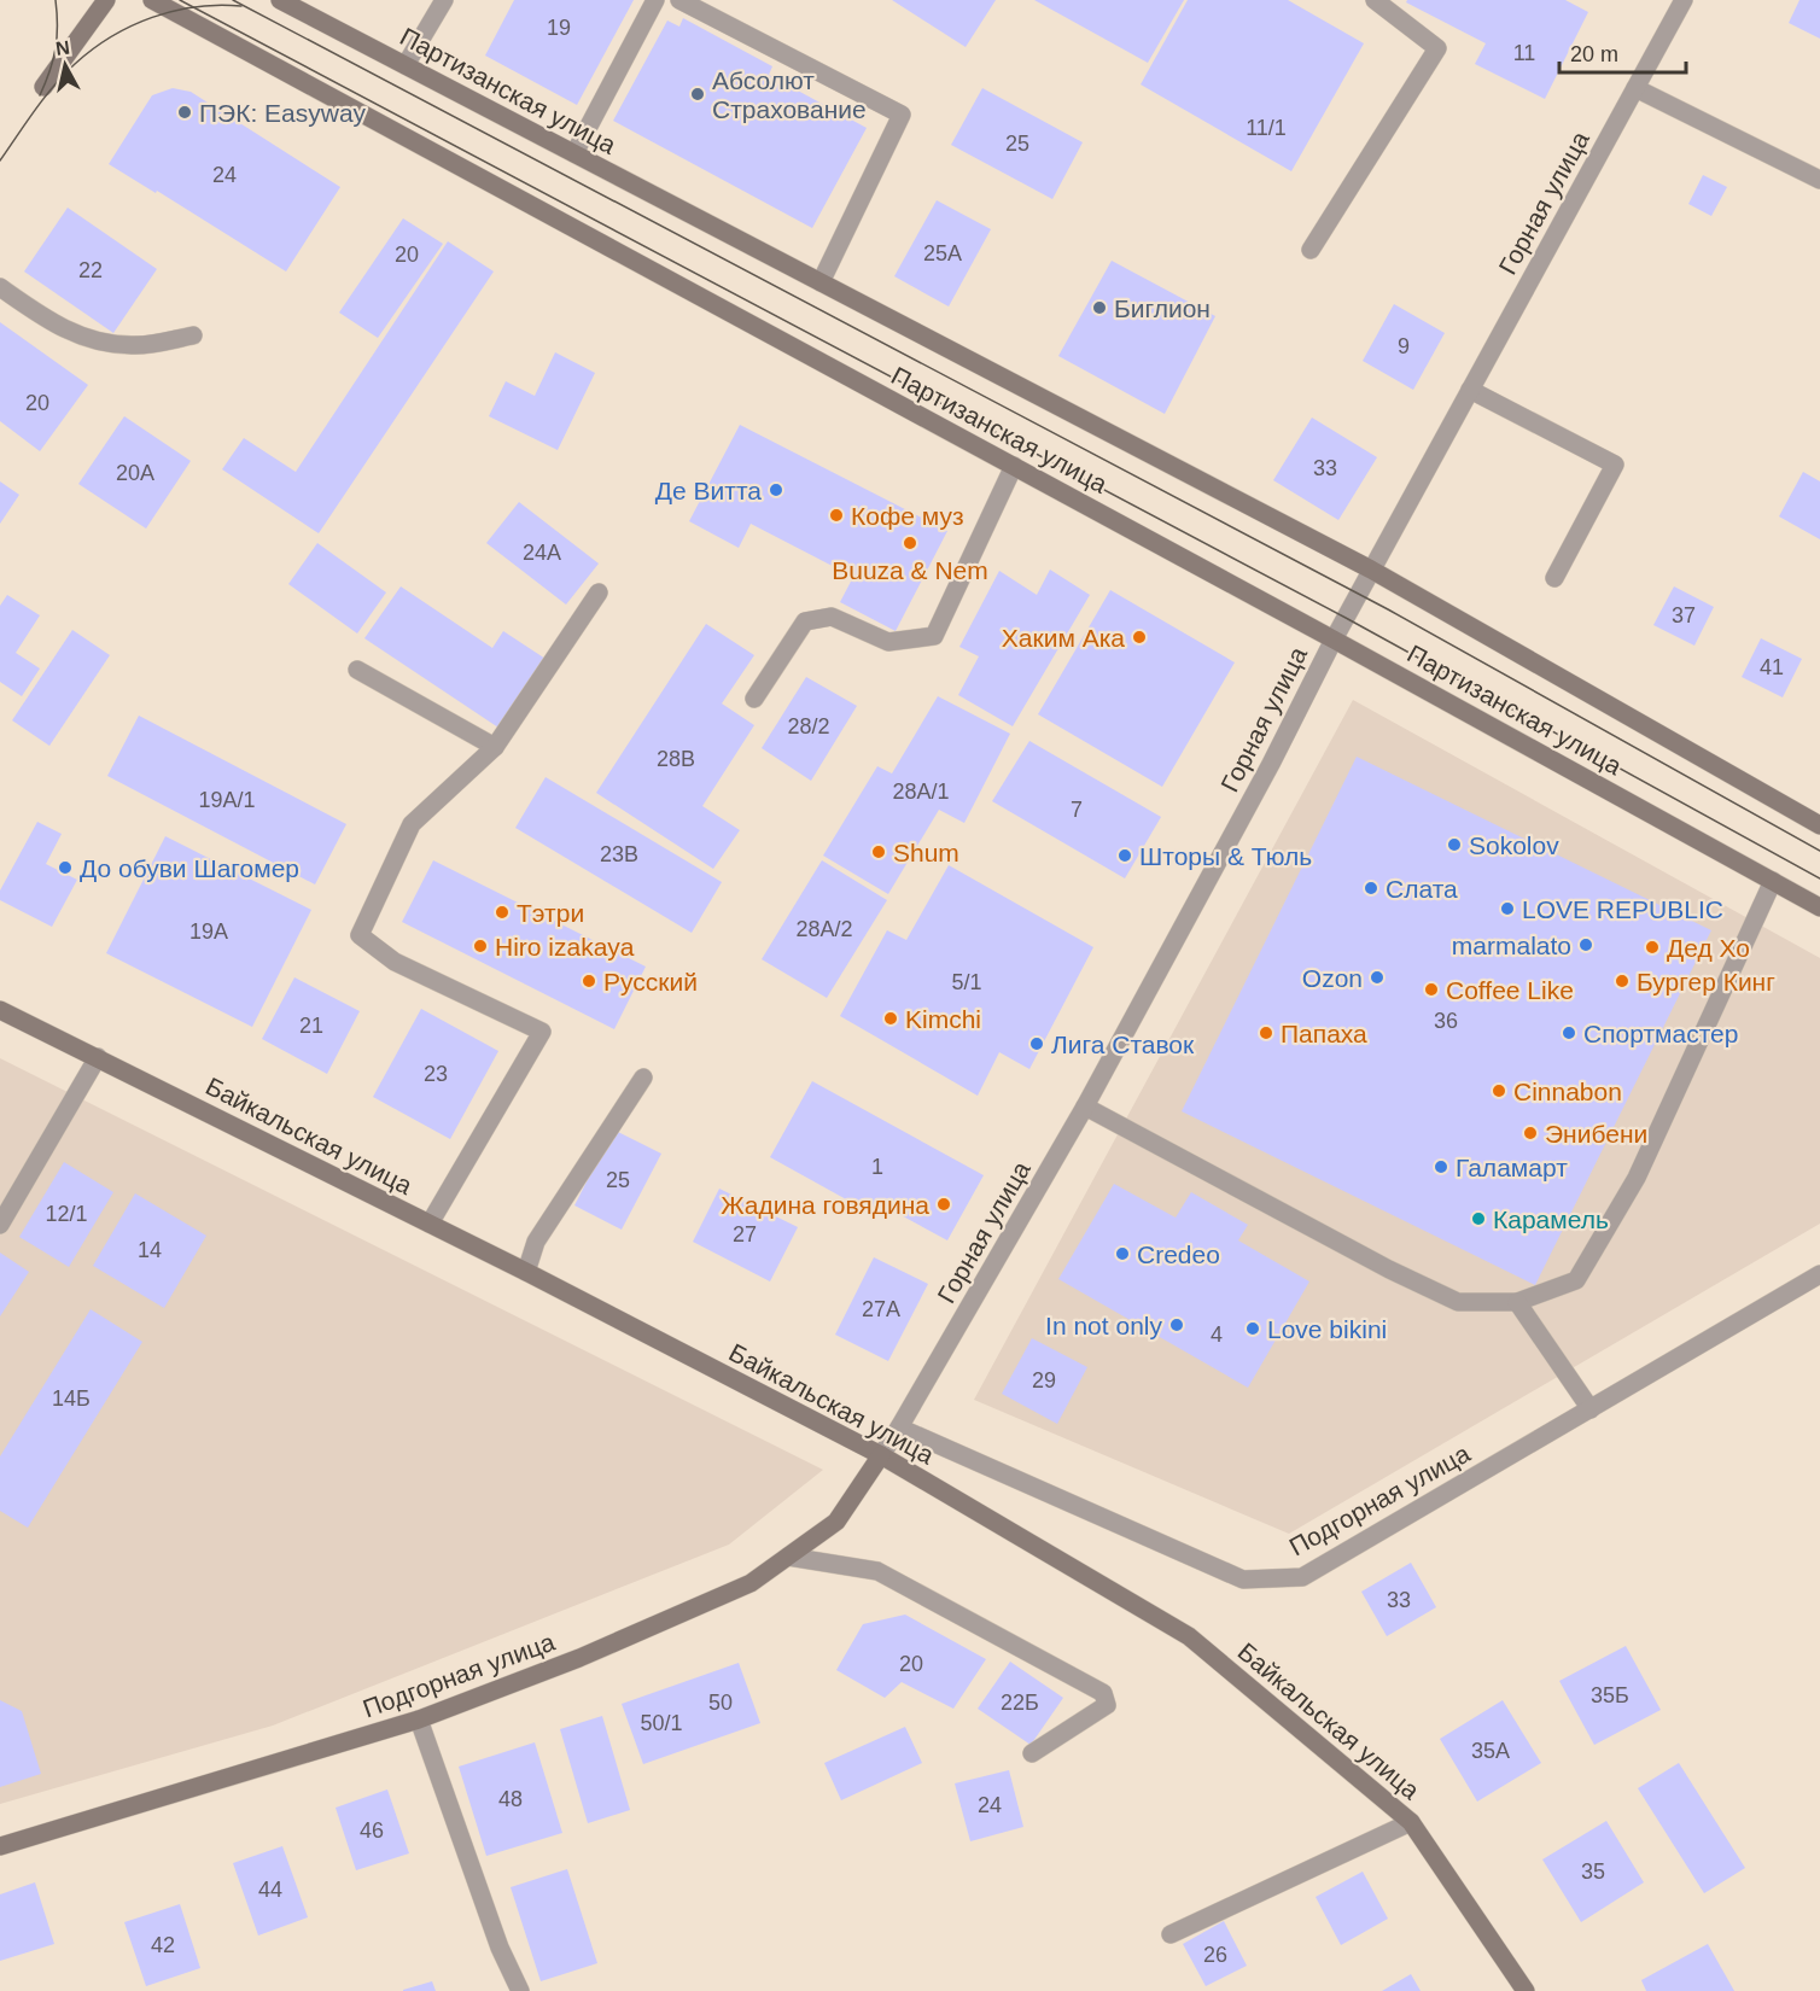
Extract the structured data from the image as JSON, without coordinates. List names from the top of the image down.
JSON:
{
  "streets": {
    "street": [
      "Партизанская улица",
      "Горная улица",
      "Байкальская улица",
      "Подгорная улица"
    ]
  },
  "crossings": [
    ["Партизанская улица", "Горная улица"],
    ["Горная улица", "Байкальская улица"],
    ["Горная улица", "Подгорная улица"],
    ["Байкальская улица", "Подгорная улица"]
  ],
  "places": [
    "Абсолют Страхование",
    "ПЭК: Easyway",
    "Биглион",
    "Де Витта",
    "Кофе муз",
    "Buuza & Nem",
    "Хаким Ака",
    "Sokolov",
    "Shum",
    "Шторы & Тюль",
    "До обуви Шагомер",
    "Слата",
    "LOVE REPUBLIC",
    "Тэтри",
    "marmalato",
    "Hiro izakaya",
    "Дед Хо",
    "Ozon",
    "Русский",
    "Бургер Кинг",
    "Coffee Like",
    "Kimchi",
    "Папаха",
    "Спортмастер",
    "Лига Ставок",
    "Cinnabon",
    "Энибени",
    "Галамарт",
    "Жадина говядина",
    "Карамель",
    "Credeo",
    "In not only",
    "Love bikini"
  ],
  "house_numbers": [
    "19",
    "11",
    "11/1",
    "25",
    "24",
    "25А",
    "20",
    "22",
    "9",
    "20",
    "33",
    "20А",
    "24А",
    "37",
    "41",
    "28/2",
    "28В",
    "28А/1",
    "19А/1",
    "7",
    "23В",
    "28А/2",
    "19А",
    "5/1",
    "36",
    "21",
    "23",
    "1",
    "25",
    "12/1",
    "27",
    "14",
    "27А",
    "4",
    "29",
    "14Б",
    "33",
    "20",
    "35Б",
    "50",
    "22Б",
    "50/1",
    "35А",
    "48",
    "24",
    "46",
    "35",
    "44",
    "42",
    "26"
  ],
  "scale_bar": "20 m",
  "north": "top"
}
